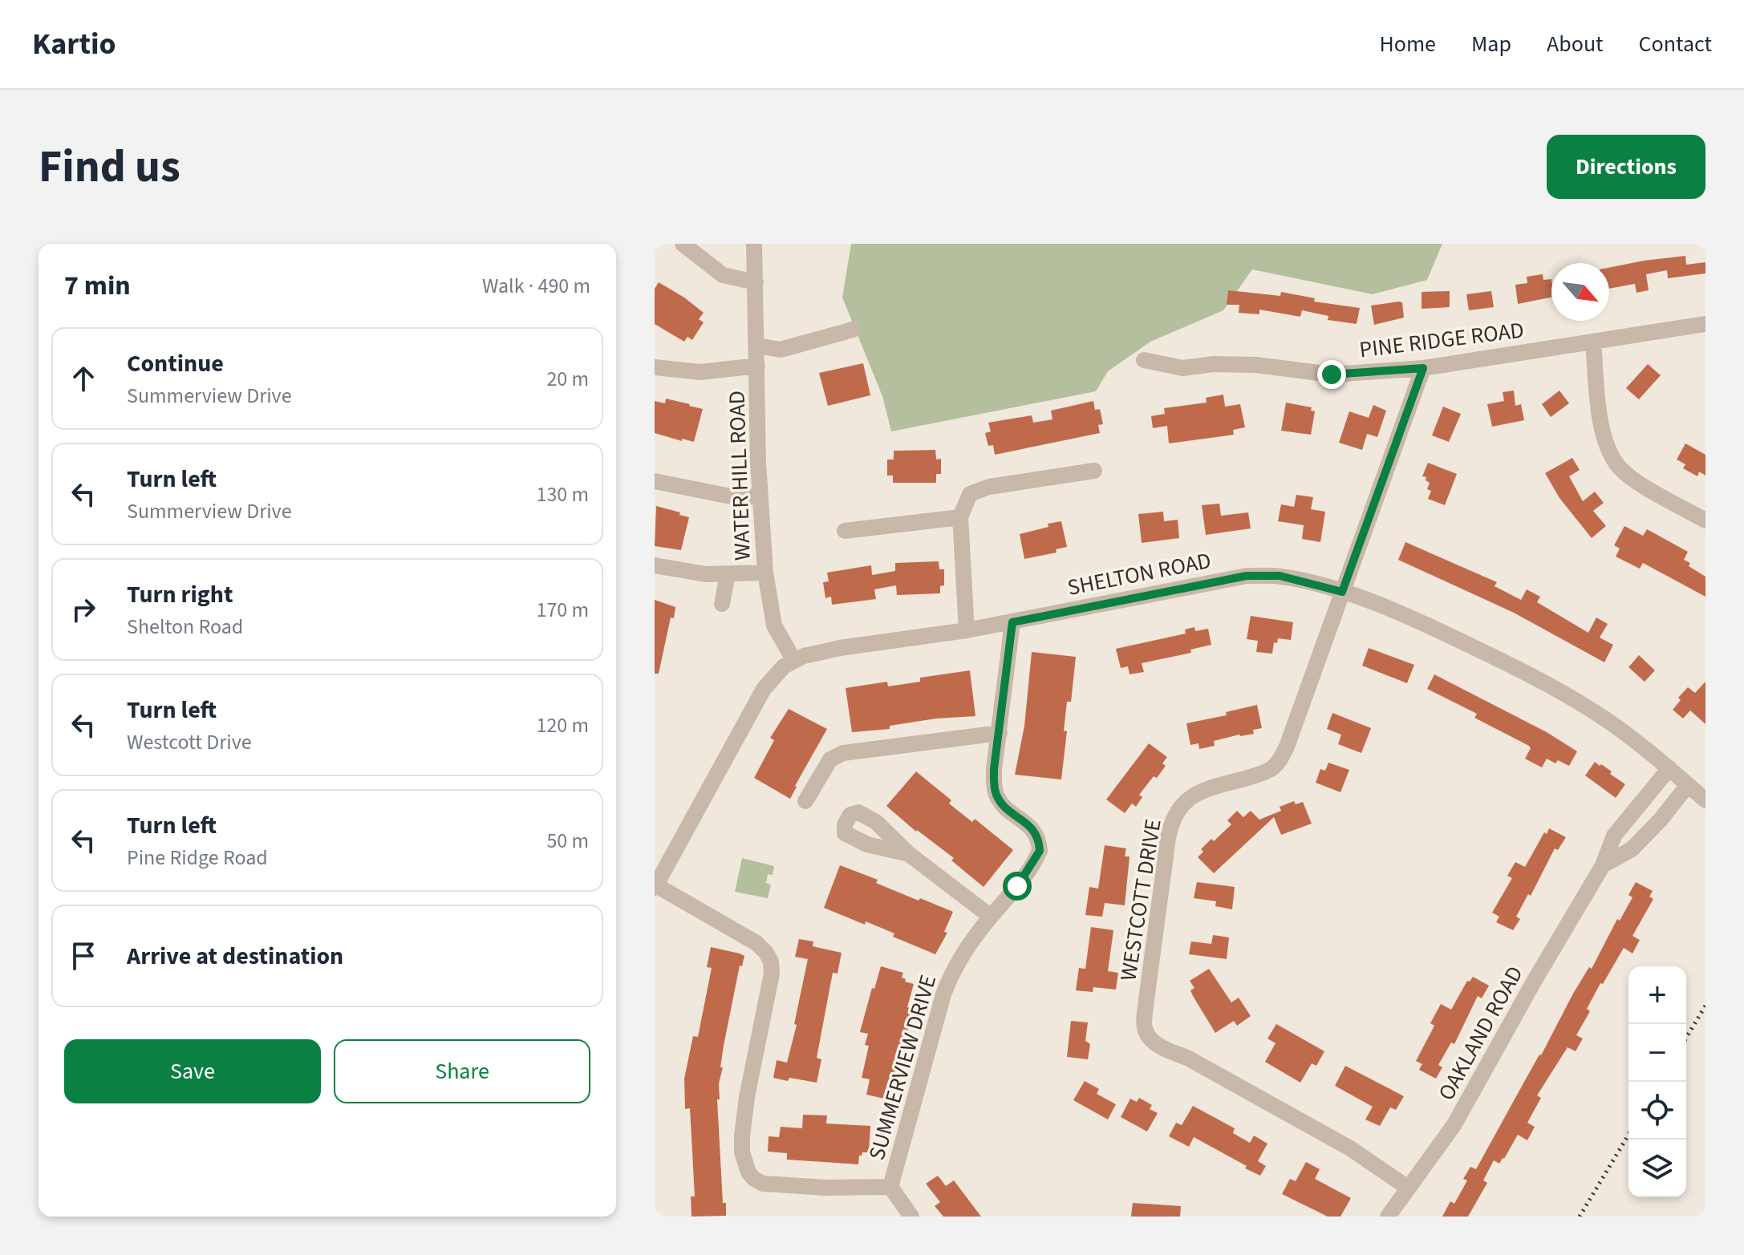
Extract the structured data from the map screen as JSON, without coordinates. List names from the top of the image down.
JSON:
{
  "streets": {
    "street": [
      "PINE RIDGE ROAD",
      "WATER HILL ROAD",
      "SHELTON ROAD",
      "WESTCOTT DRIVE",
      "OAKLAND ROAD",
      "SUMMERVIEW DRIVE"
    ]
  },
  "crossings": [
    ["PINE RIDGE ROAD", "WESTCOTT DRIVE"],
    ["WATER HILL ROAD", "SHELTON ROAD"],
    ["SHELTON ROAD", "WESTCOTT DRIVE"],
    ["SHELTON ROAD", "OAKLAND ROAD"],
    ["SHELTON ROAD", "SUMMERVIEW DRIVE"],
    ["WESTCOTT DRIVE", "OAKLAND ROAD"]
  ],
  "north": "bottom right",
  "page": {
    "header": "Kartio",
    "nav": [
      "Home",
      "Map",
      "About",
      "Contact"
    ],
    "buttons": [
      "Directions",
      ["Save", "Share"]
    ],
    "title": "Find us",
    "heading": ["7 min", "Walk · 490 m"],
    "list": [
      ["Continue", "Summerview Drive", "20 m"],
      ["Turn left", "Summerview Drive", "130 m"],
      ["Turn right", "Shelton Road", "170 m"],
      ["Turn left", "Westcott Drive", "120 m"],
      ["Turn left", "Pine Ridge Road", "50 m"],
      "Arrive at destination"
    ],
    "map_buttons": ["+", "−"]
  }
}
